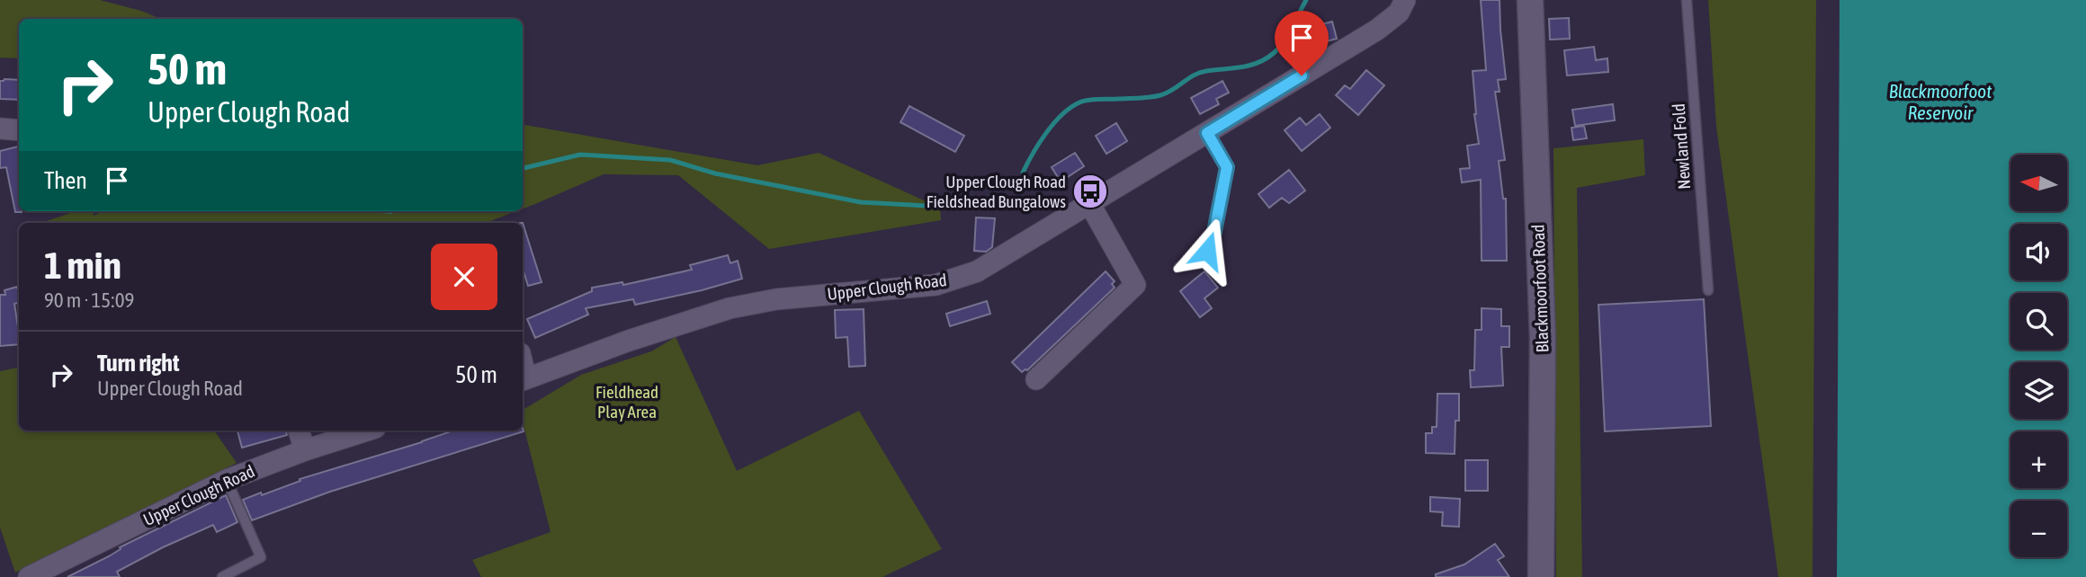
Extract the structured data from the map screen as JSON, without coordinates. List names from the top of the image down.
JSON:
{
  "streets": {
    "street": ["Upper Clough Road", "Blackmoorfoot Road"],
    "lane": ["Newland Fold"]
  },
  "water": ["Blackmoorfoot Reservoir"],
  "parks": ["Fieldhead Play Area"],
  "places": {
    "bus stop": ["Upper Clough Road Fieldshead Bungalows"]
  },
  "north": "left",
  "page": {
    "turn": ["50 m", "Upper Clough Road"],
    "then": "Then",
    "map_buttons": ["+", "−"],
    "heading": ["1 min", "90 m · 15:09"],
    "list": [
      {
        "name": "Turn right",
        "note": "Upper Clough Road",
        "value": "50 m"
      }
    ]
  }
}
